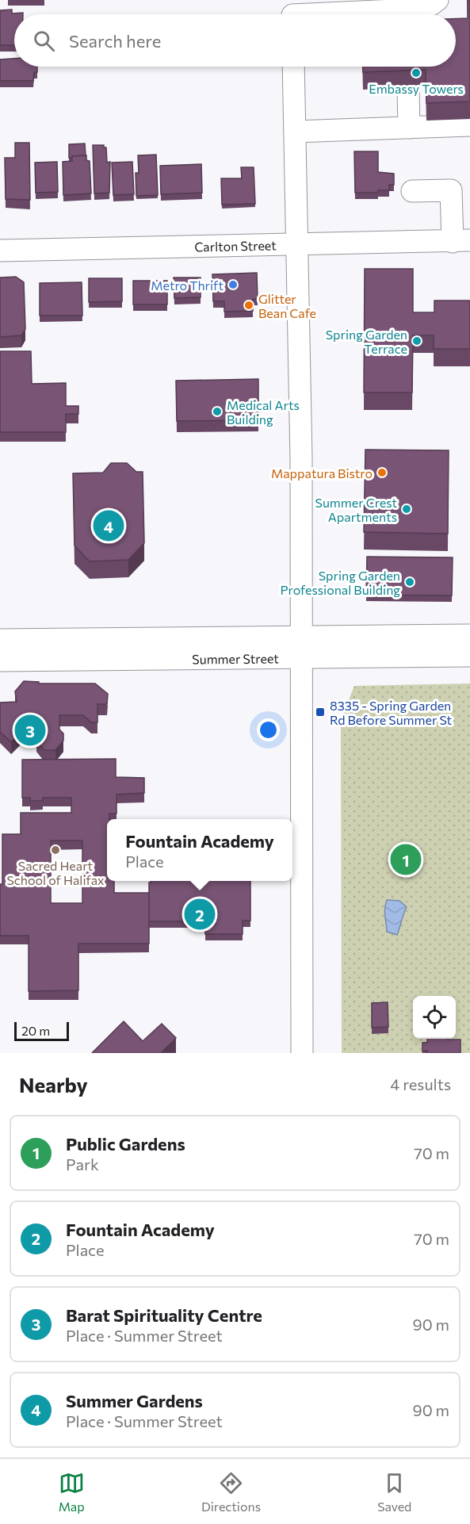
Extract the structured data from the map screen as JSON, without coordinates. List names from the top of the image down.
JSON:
{
  "streets": {
    "street": ["Carlton Street", "Summer Street"]
  },
  "places": {
    "other": [
      "Embassy Towers",
      "Metro Thrift",
      "Glitter Bean Cafe",
      "Spring Garden Terrace",
      "Medical Arts Building",
      "Mappatura Bistro",
      "Summer Crest Apartments",
      "Spring Garden Professional Building",
      "Sacred Heart School of Halifax"
    ],
    "transit": ["8335 - Spring Garden Rd Before Summer St"]
  },
  "scale_bar": "20 m",
  "page": {
    "search": "Search here",
    "pins": [
      "4",
      "3",
      "1",
      "2"
    ],
    "popup": ["Fountain Academy", "Place"],
    "scale": "20 m",
    "heading": ["Nearby", "4 results"],
    "list": [
      {
        "mark": "1",
        "name": "Public Gardens",
        "note": "Park",
        "value": "70 m"
      },
      {
        "mark": "2",
        "name": "Fountain Academy",
        "note": "Place",
        "value": "70 m"
      },
      {
        "mark": "3",
        "name": "Barat Spirituality Centre",
        "note": "Place · Summer Street",
        "value": "90 m"
      },
      {
        "mark": "4",
        "name": "Summer Gardens",
        "note": "Place · Summer Street",
        "value": "90 m"
      }
    ],
    "nav": ["Map", "Directions", "Saved"]
  }
}
